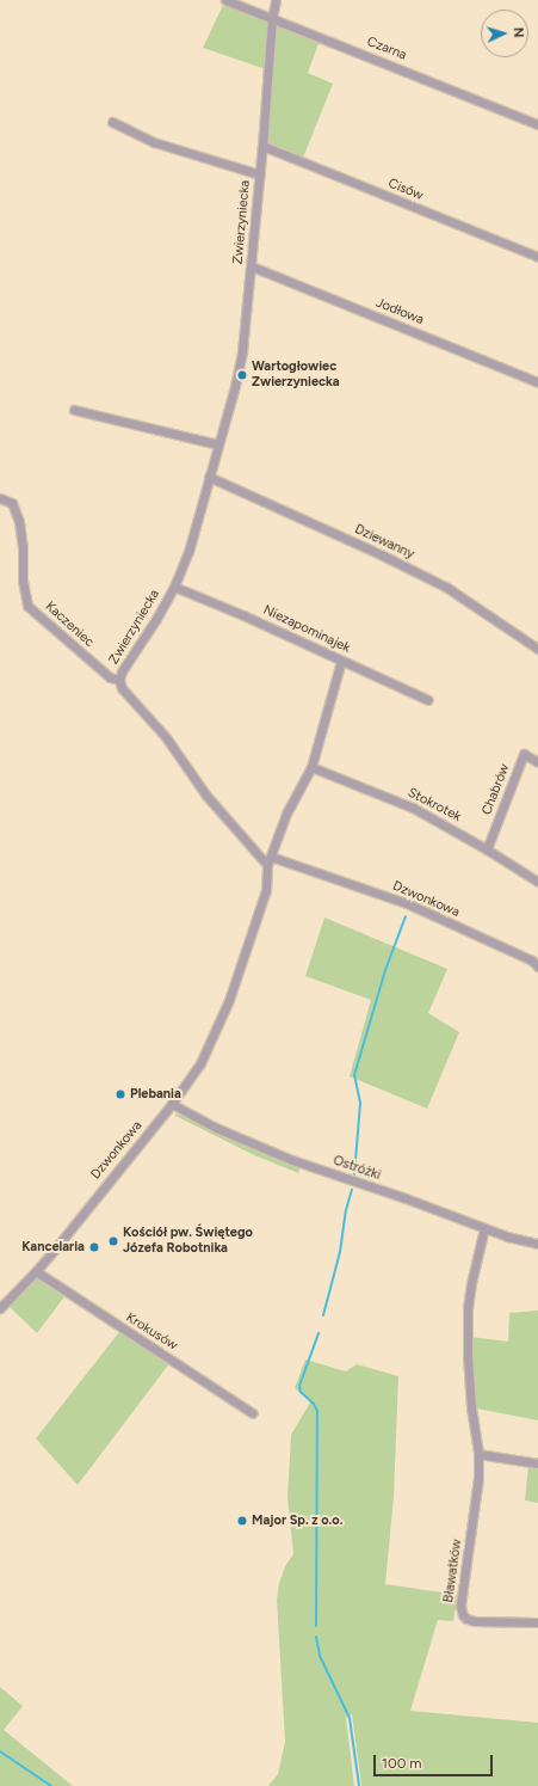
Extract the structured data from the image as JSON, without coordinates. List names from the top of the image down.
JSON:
{
  "streets": {
    "street": [
      "Czarna",
      "Cisów",
      "Zwierzyniecka",
      "Jodłowa",
      "Dziewanny",
      "Kaczeniec",
      "Niezapominajek",
      "Chabrów",
      "Stokrotek",
      "Dzwonkowa",
      "Ostróżki",
      "Krokusów",
      "Bławatków"
    ]
  },
  "crossings": [
    ["Czarna", "Zwierzyniecka"],
    ["Cisów", "Zwierzyniecka"],
    ["Zwierzyniecka", "Jodłowa"],
    ["Zwierzyniecka", "Dziewanny"],
    ["Zwierzyniecka", "Kaczeniec"],
    ["Zwierzyniecka", "Niezapominajek"],
    ["Zwierzyniecka", "Dzwonkowa"],
    ["Niezapominajek", "Dzwonkowa"],
    ["Chabrów", "Stokrotek"],
    ["Stokrotek", "Dzwonkowa"],
    ["Dzwonkowa", "Ostróżki"],
    ["Dzwonkowa", "Krokusów"],
    ["Ostróżki", "Bławatków"]
  ],
  "places": [
    "Wartogłowiec Zwierzyniecka",
    "Plebania",
    "Kościół pw. Świętego Józefa Robotnika",
    "Kancelaria",
    "Major Sp. z o.o."
  ],
  "scale_bar": "100 m",
  "north": "right"
}
